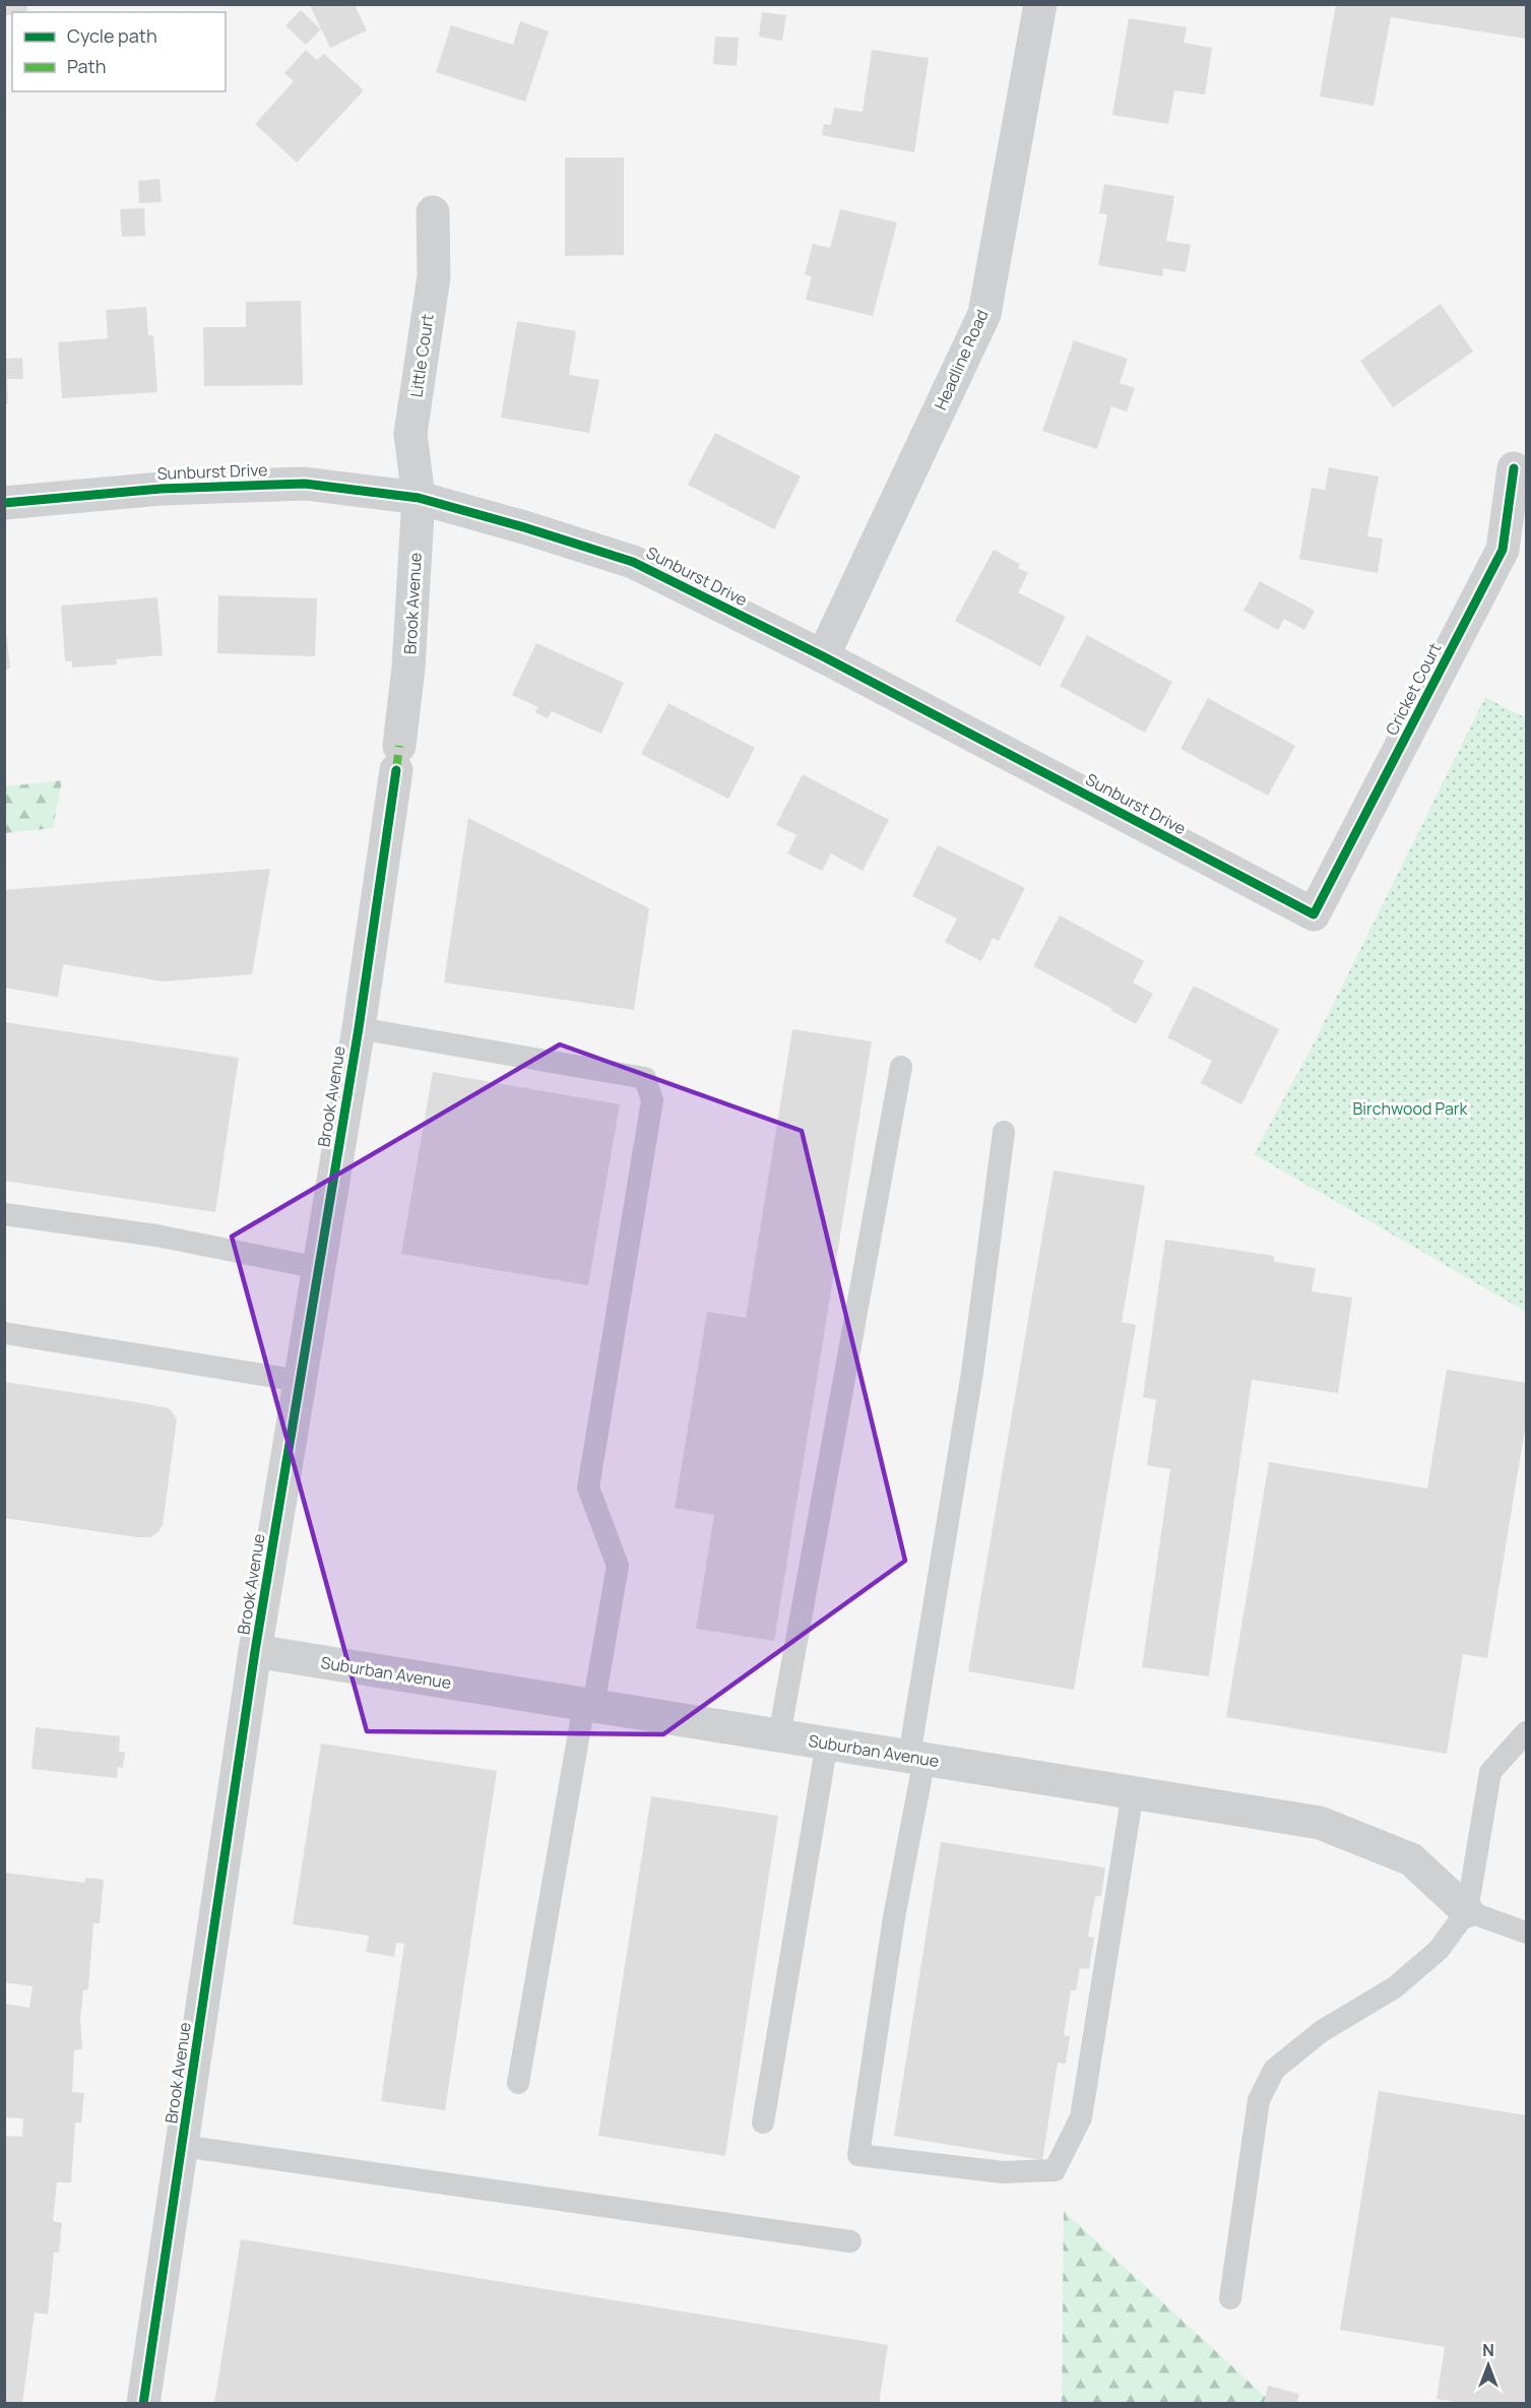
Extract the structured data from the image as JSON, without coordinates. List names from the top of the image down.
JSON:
{
  "streets": {
    "street": [
      "Little Court",
      "Headline Road",
      "Sunburst Drive",
      "Brook Avenue",
      "Cricket Court",
      "Suburban Avenue"
    ]
  },
  "crossings": [
    ["Little Court", "Sunburst Drive"],
    ["Little Court", "Brook Avenue"],
    ["Headline Road", "Sunburst Drive"],
    ["Sunburst Drive", "Brook Avenue"],
    ["Sunburst Drive", "Cricket Court"],
    ["Brook Avenue", "Suburban Avenue"]
  ],
  "parks": ["Birchwood Park"],
  "legend": ["Cycle path", "Path"],
  "north": "top"
}
